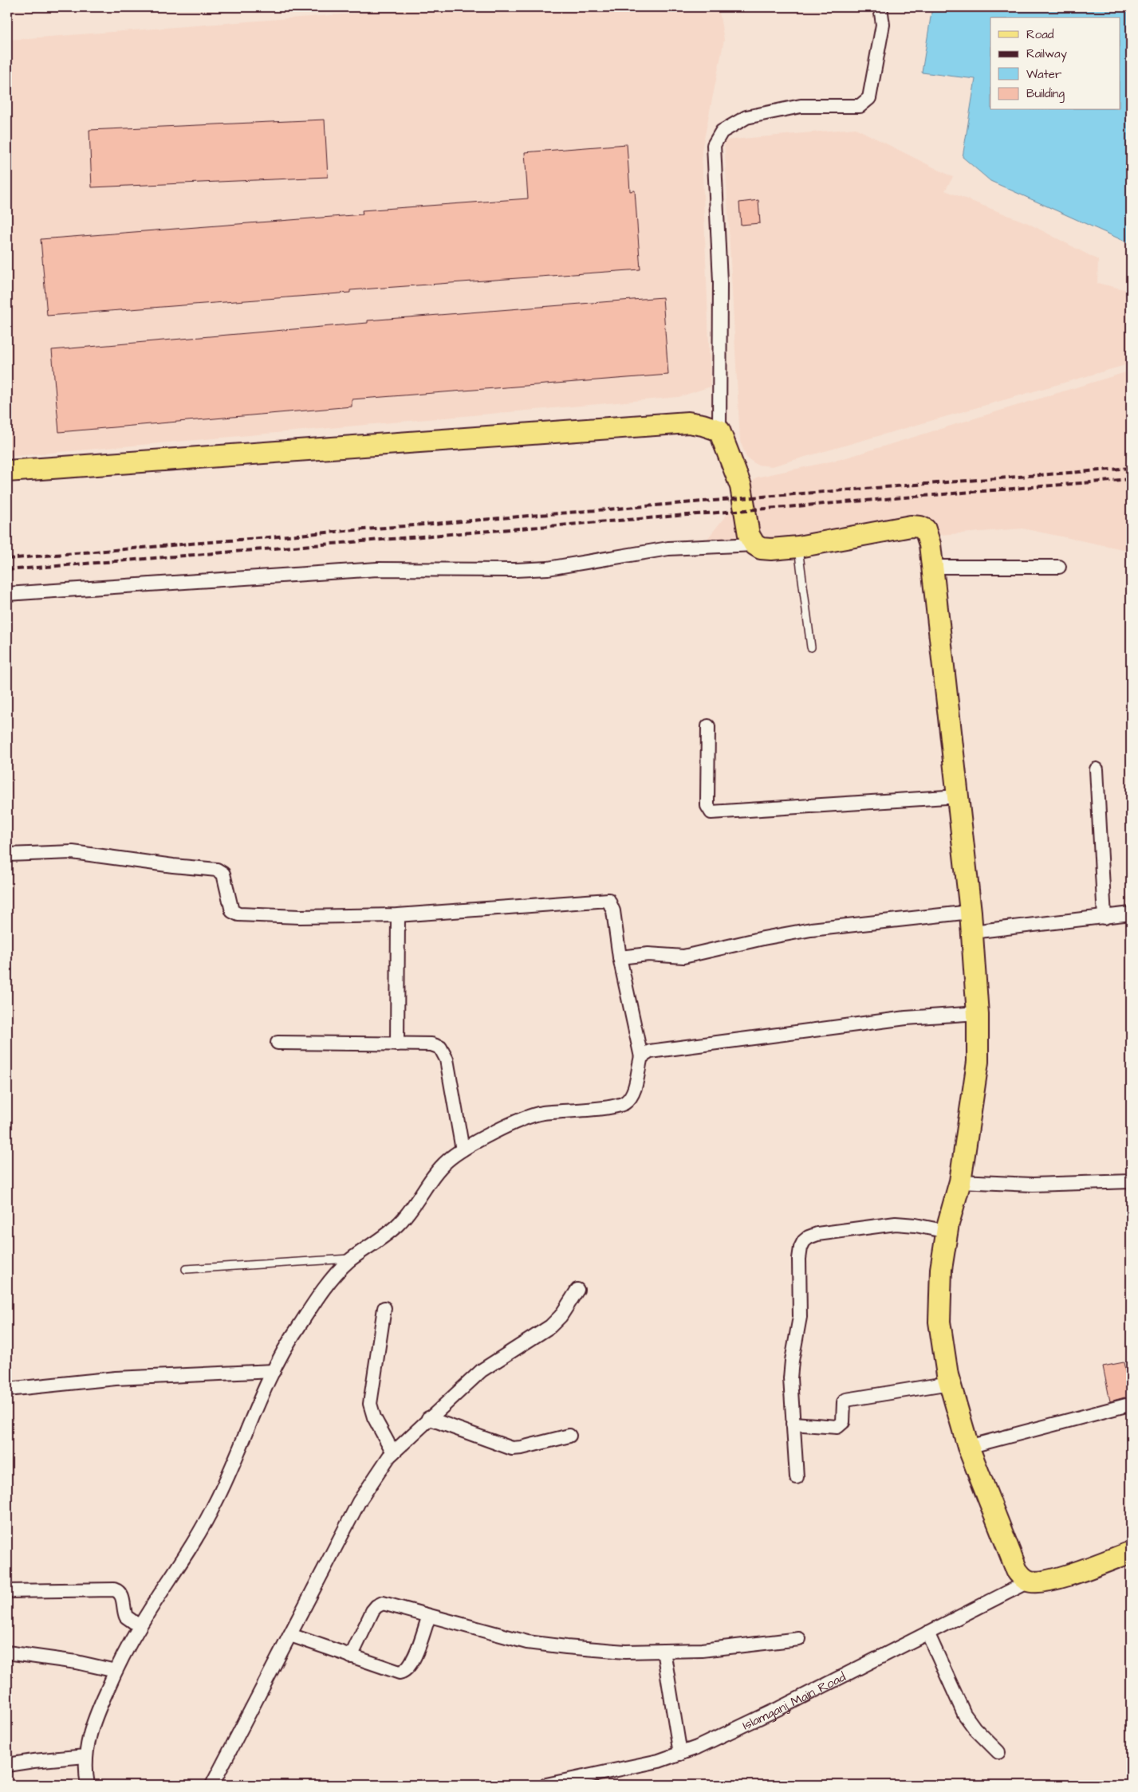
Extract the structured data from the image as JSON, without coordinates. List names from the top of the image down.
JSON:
{
  "streets": {
    "street": ["Islamganj Main Road"]
  },
  "legend": [
    "Road",
    "Railway",
    "Water",
    "Building"
  ]
}
